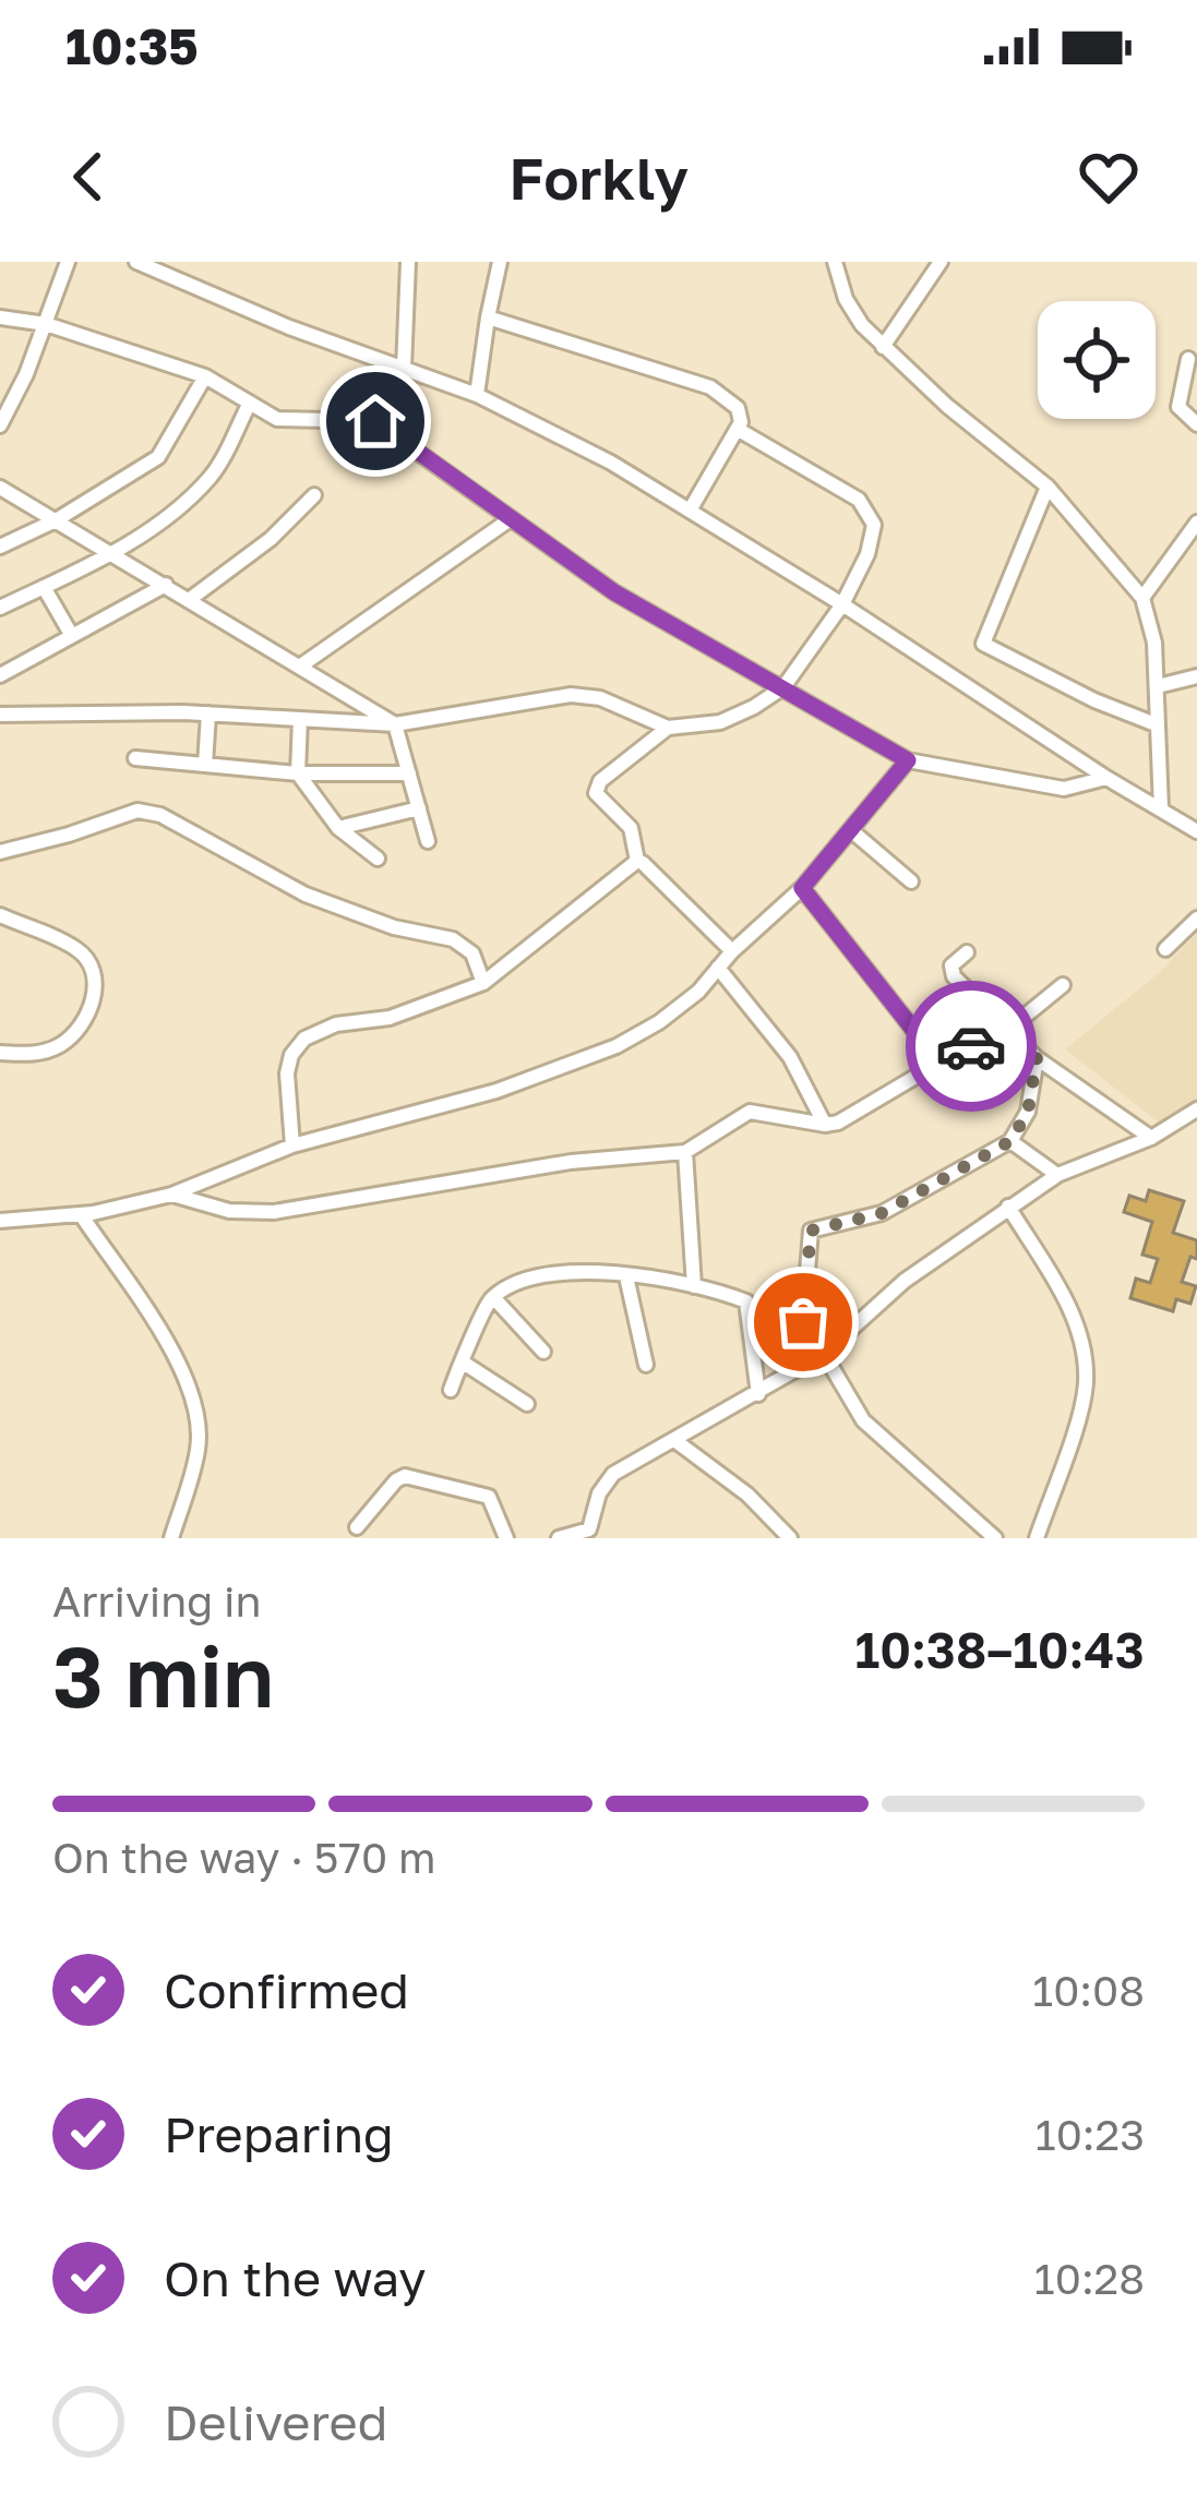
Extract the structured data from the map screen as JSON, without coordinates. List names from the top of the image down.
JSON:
{
  "page": {
    "status": "10:35",
    "header": "Forkly",
    "heading": ["3 min", "Arriving in", "10:38–10:43"],
    "bar": "On the way · 570 m",
    "list": [
      ["Confirmed", "10:08"],
      ["Preparing", "10:23"],
      ["On the way", "10:28"],
      "Delivered"
    ]
  }
}
